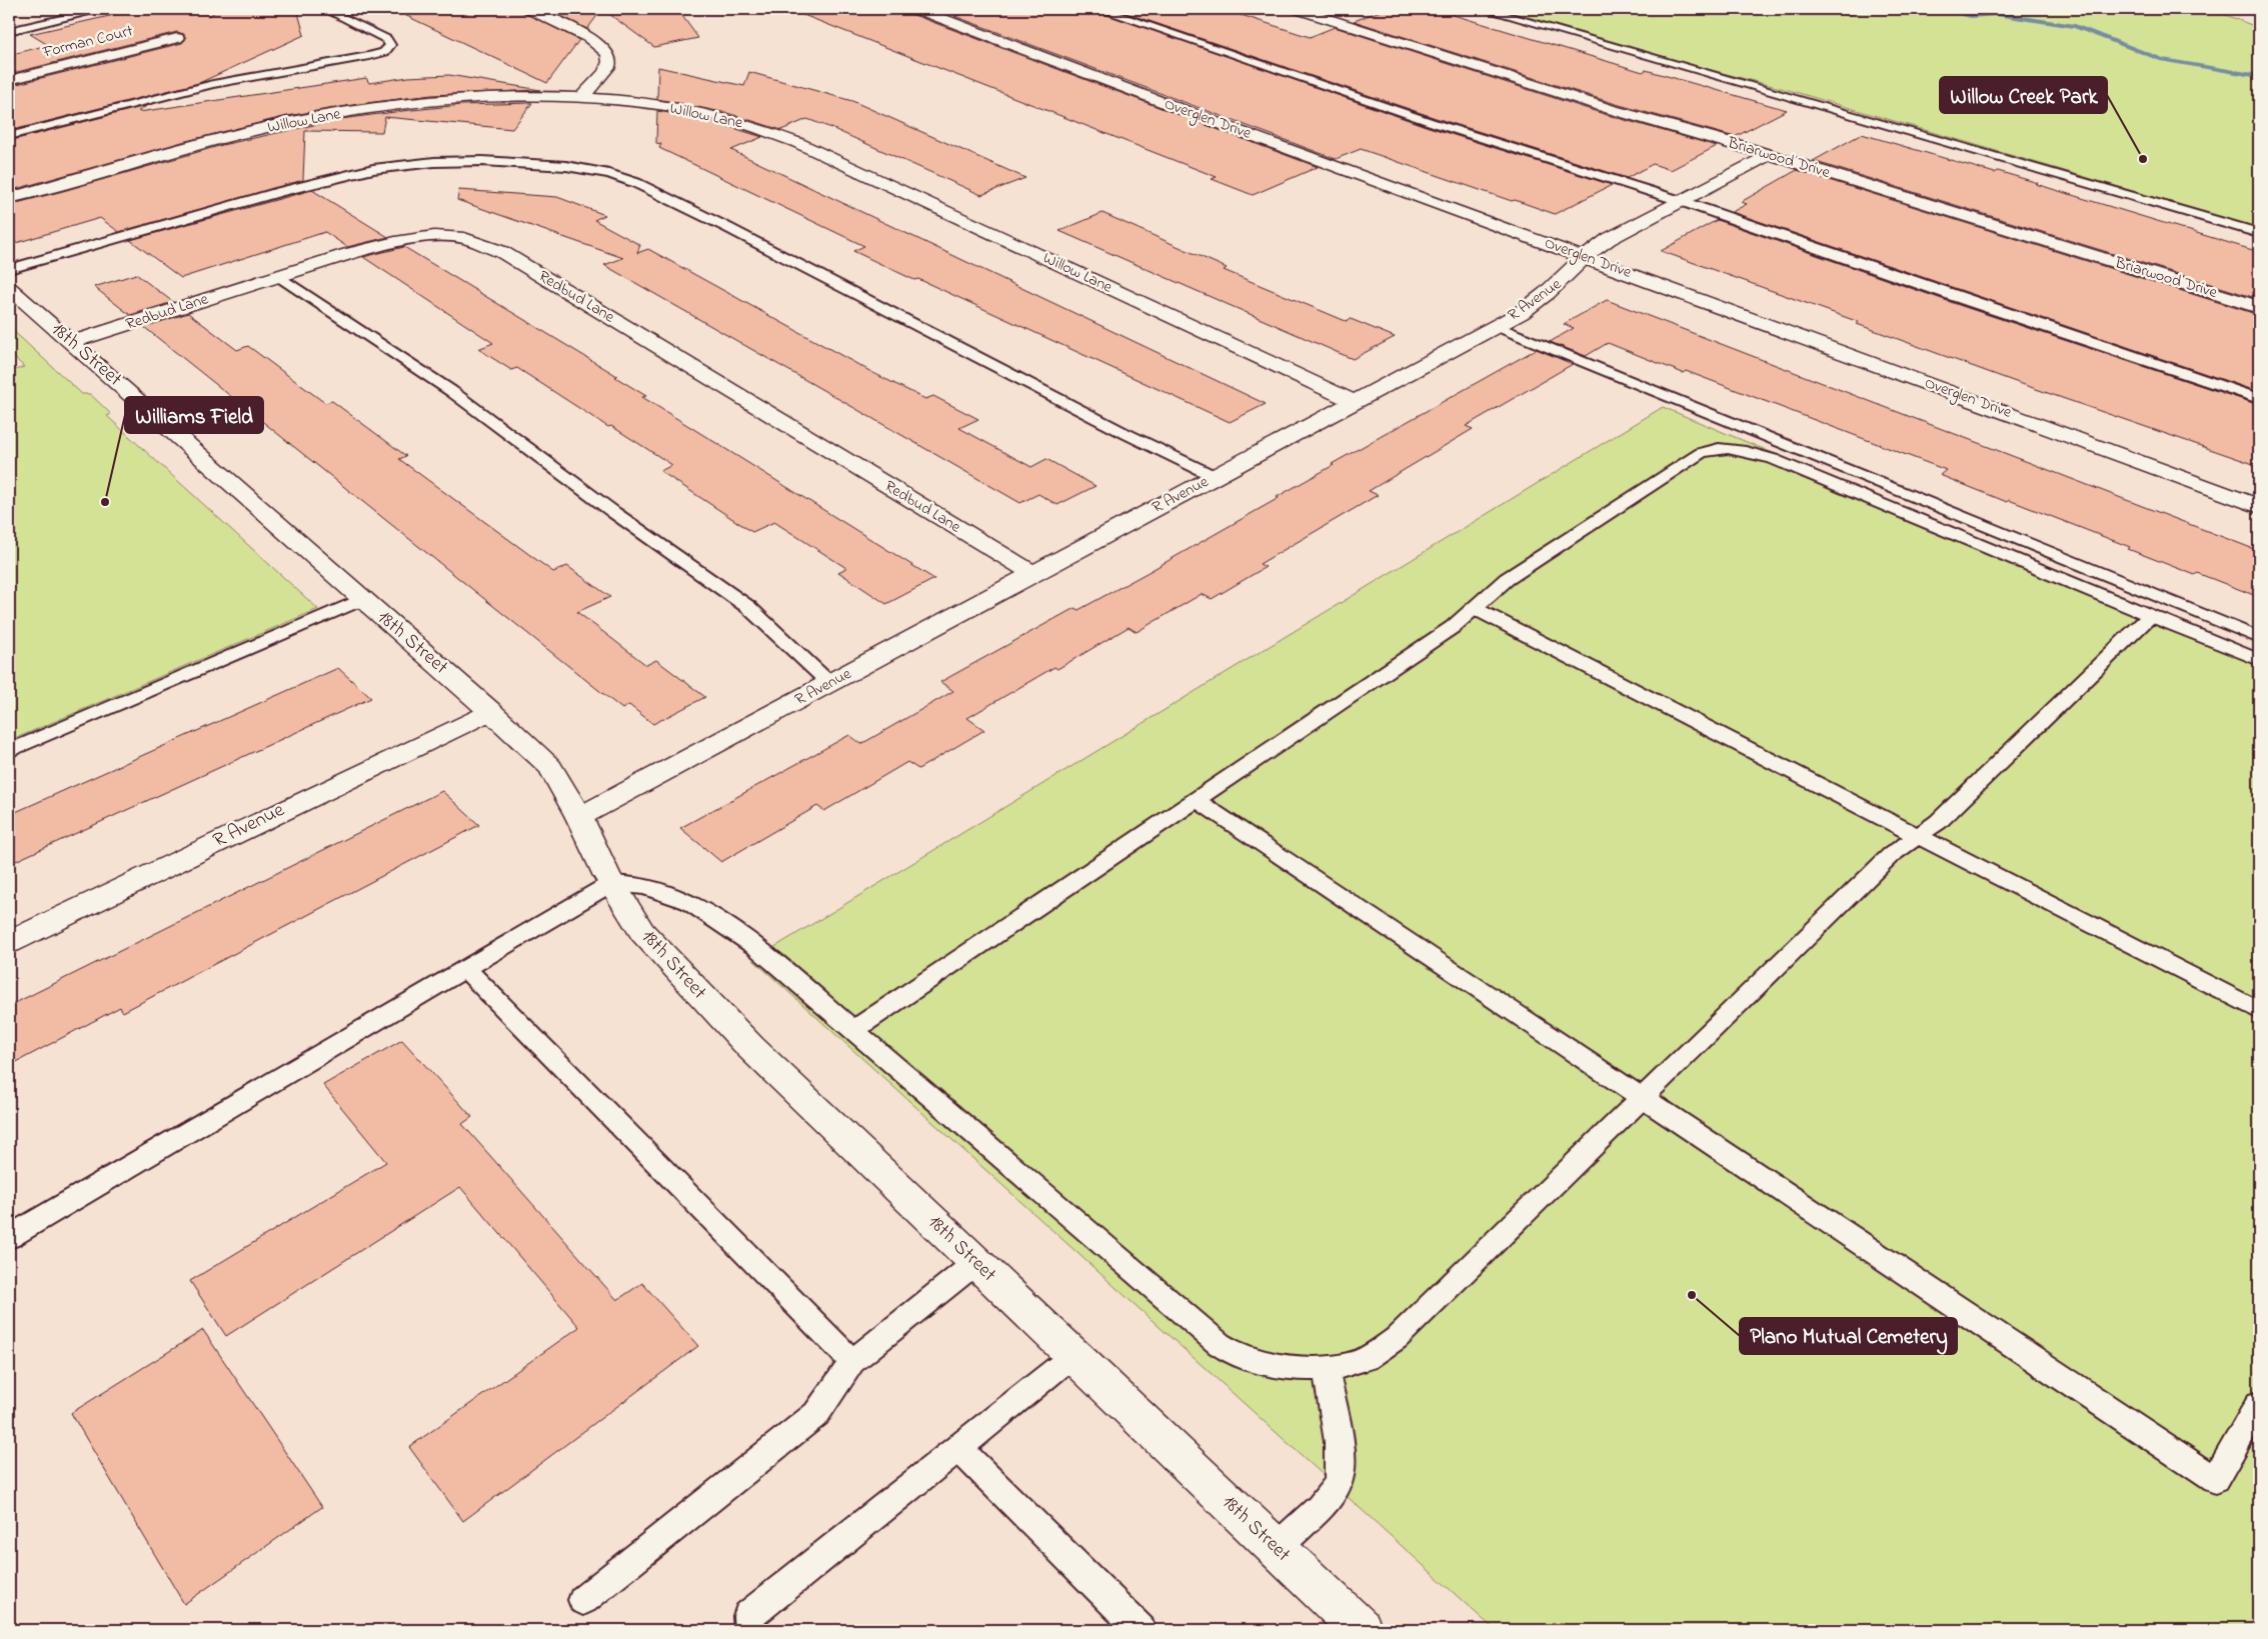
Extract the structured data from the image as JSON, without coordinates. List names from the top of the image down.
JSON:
{
  "streets": {
    "street": [
      "Forman Court",
      "Willow Lane",
      "Overglen Drive",
      "Briarwood Drive",
      "Redbud Lane",
      "R Avenue",
      "18th Street"
    ]
  },
  "crossings": [
    ["Willow Lane", "R Avenue"],
    ["Overglen Drive", "R Avenue"],
    ["Briarwood Drive", "R Avenue"],
    ["Redbud Lane", "R Avenue"],
    ["Redbud Lane", "18th Street"],
    ["R Avenue", "18th Street"]
  ],
  "places": ["Willow Creek Park", "Williams Field", "Plano Mutual Cemetery"]
}
